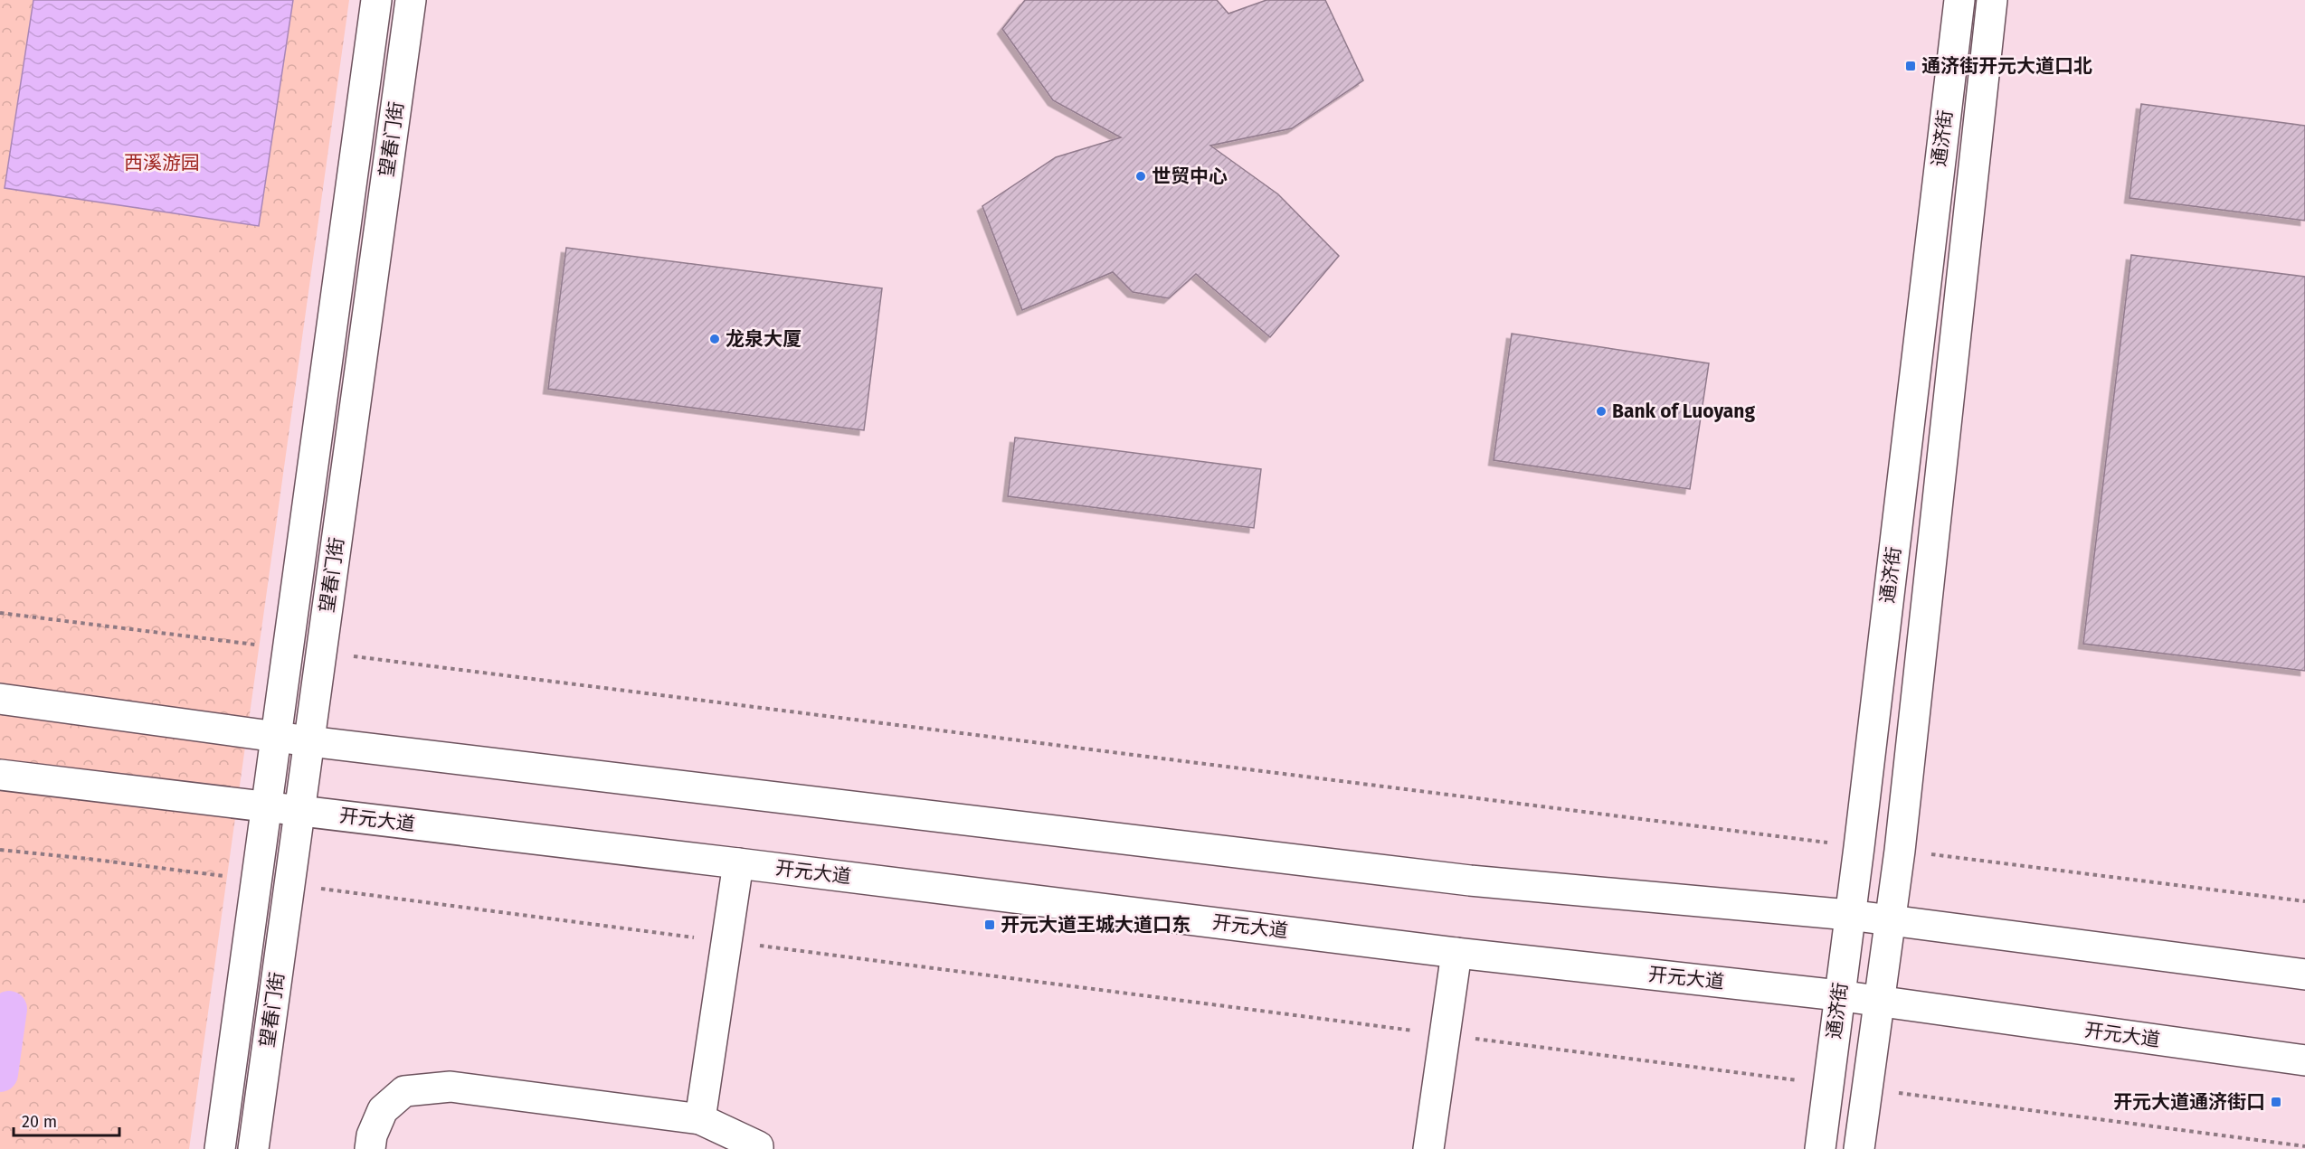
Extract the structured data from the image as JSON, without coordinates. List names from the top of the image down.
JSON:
{
  "streets": {
    "street": ["通济街", "望春门街", "开元大道"]
  },
  "crossings": [
    ["通济街", "开元大道"],
    ["望春门街", "开元大道"]
  ],
  "parks": ["西溪游园"],
  "places": {
    "transit": ["通济街开元大道口北", "开元大道王城大道口东", "开元大道通济街口"],
    "other": ["世贸中心", "龙泉大厦", "Bank of Luoyang"]
  },
  "scale_bar": "20 m"
}
